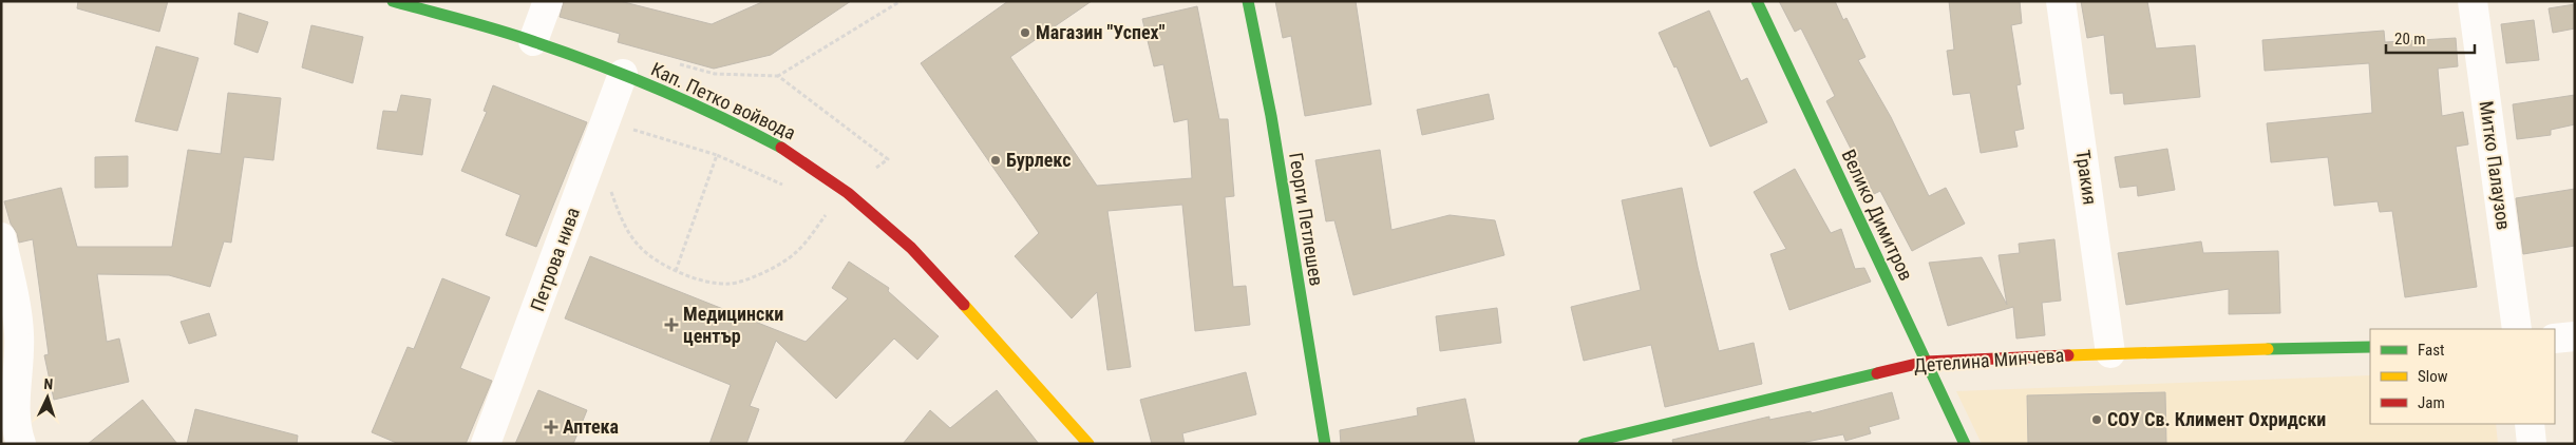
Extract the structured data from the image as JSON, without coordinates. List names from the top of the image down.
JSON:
{
  "streets": {
    "street": [
      "Кап. Петко войвода",
      "Митко Палаузов",
      "Тракия",
      "Велико Димитров",
      "Георги Петлешев",
      "Петрова нива",
      "Детелина Минчева"
    ]
  },
  "crossings": [
    ["Кап. Петко войвода", "Петрова нива"],
    ["Тракия", "Детелина Минчева"],
    ["Велико Димитров", "Детелина Минчева"]
  ],
  "places": {
    "other": ["Магазин \"Успех\"", "Бурлекс", "СОУ Св. Климент Охридски"],
    "health": ["Медицински център", "Аптека"]
  },
  "legend": ["Fast", "Slow", "Jam"],
  "scale_bar": "20 m",
  "north": "top"
}
